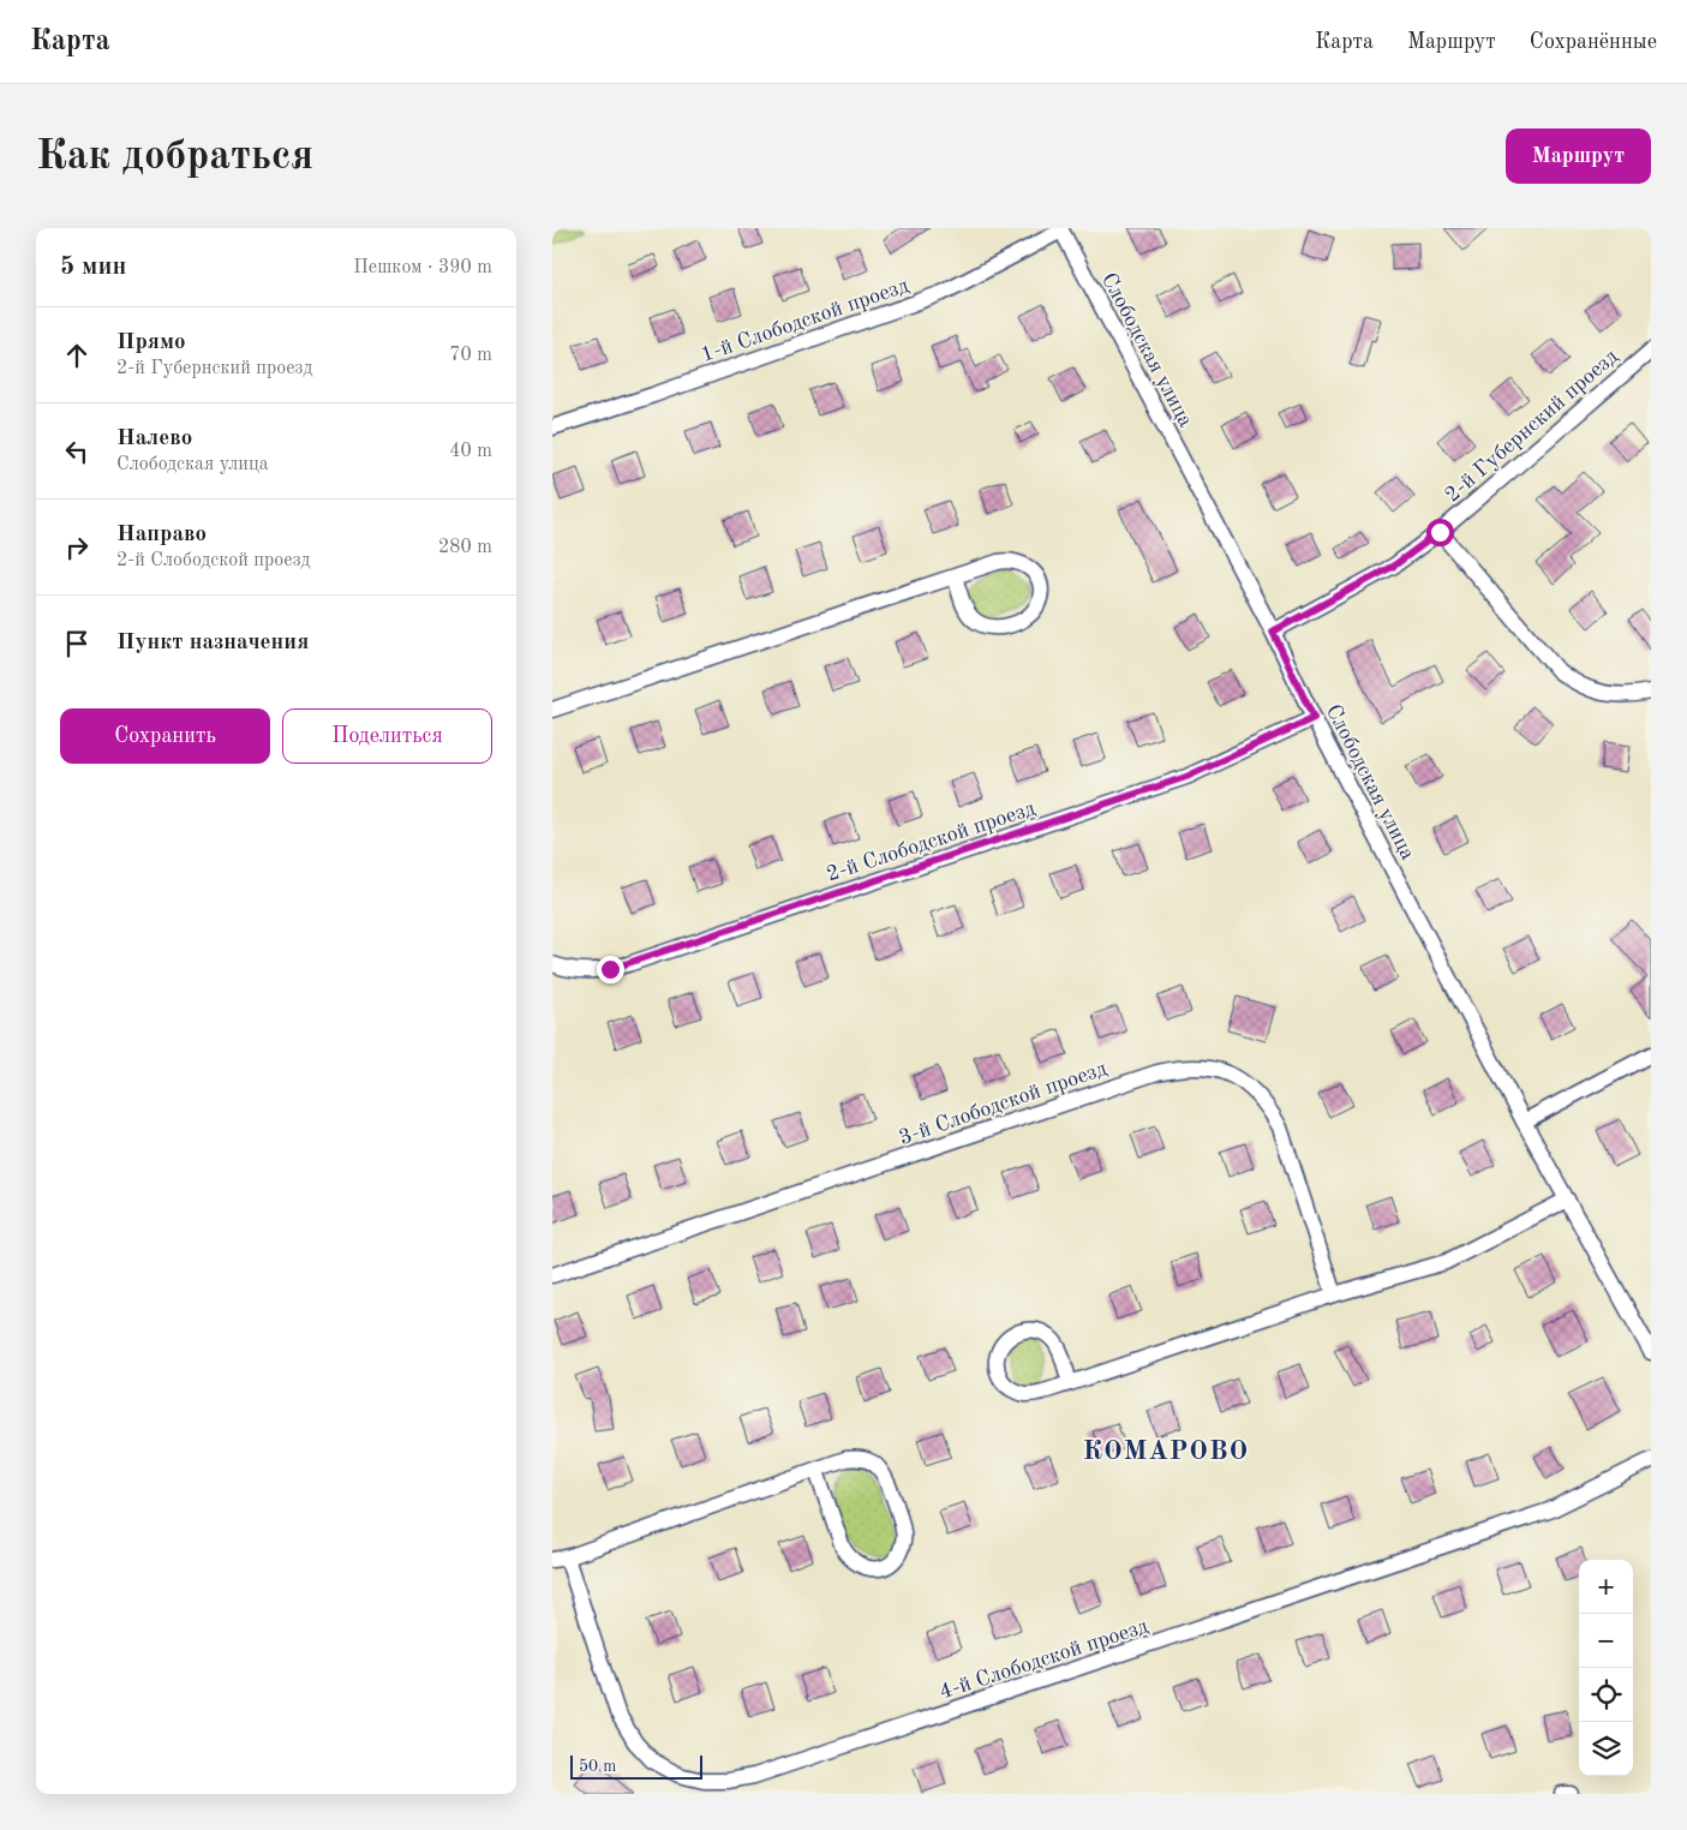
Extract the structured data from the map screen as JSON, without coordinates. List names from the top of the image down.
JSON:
{
  "streets": {
    "street": [
      "1-й Слободской проезд",
      "Слободская улица",
      "2-й Губернский проезд",
      "2-й Слободской проезд",
      "3-й Слободской проезд",
      "4-й Слободской проезд"
    ]
  },
  "crossings": [
    ["1-й Слободской проезд", "Слободская улица"],
    ["Слободская улица", "2-й Губернский проезд"],
    ["Слободская улица", "2-й Слободской проезд"]
  ],
  "districts": ["КОМАРОВО"],
  "scale_bar": "50 m",
  "page": {
    "header": "Карта",
    "nav": ["Карта", "Маршрут", "Сохранённые"],
    "buttons": [
      "Маршрут",
      ["Сохранить", "Поделиться"]
    ],
    "title": "Как добраться",
    "heading": ["5 мин", "Пешком · 390 m"],
    "list": [
      ["Прямо", "2-й Губернский проезд", "70 m"],
      ["Налево", "Слободская улица", "40 m"],
      ["Направо", "2-й Слободской проезд", "280 m"],
      "Пункт назначения"
    ],
    "map_buttons": ["+", "−"],
    "scale": "50 m"
  }
}
